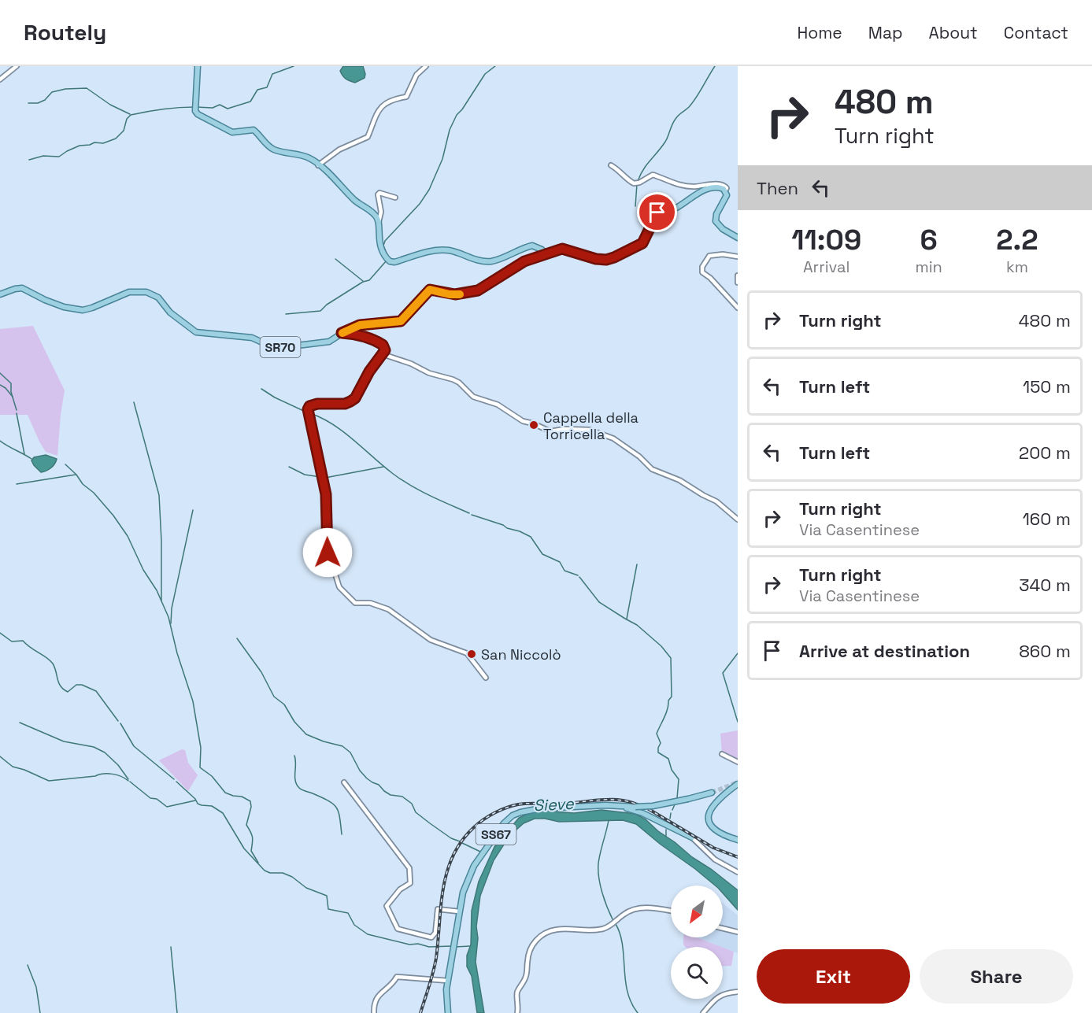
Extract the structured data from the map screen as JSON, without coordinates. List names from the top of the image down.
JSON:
{
  "streets": {
    "main road": ["SR70", "SS67"]
  },
  "water": ["Sieve"],
  "places": ["Cappella della Torricella", "San Niccolò"],
  "north": "bottom left",
  "page": {
    "header": "Routely",
    "nav": [
      "Home",
      "Map",
      "About",
      "Contact"
    ],
    "turn": ["480 m", "Turn right"],
    "then": "Then",
    "eta": [
      "11:09",
      "Arrival",
      "6",
      "min",
      "2.2",
      "km"
    ],
    "list": [
      {
        "name": "Turn right",
        "value": "480 m"
      },
      {
        "name": "Turn left",
        "value": "150 m"
      },
      {
        "name": "Turn left",
        "value": "200 m"
      },
      {
        "name": "Turn right",
        "note": "Via Casentinese",
        "value": "160 m"
      },
      {
        "name": "Turn right",
        "note": "Via Casentinese",
        "value": "340 m"
      },
      {
        "name": "Arrive at destination",
        "value": "860 m"
      }
    ],
    "buttons": ["Exit", "Share"]
  }
}
